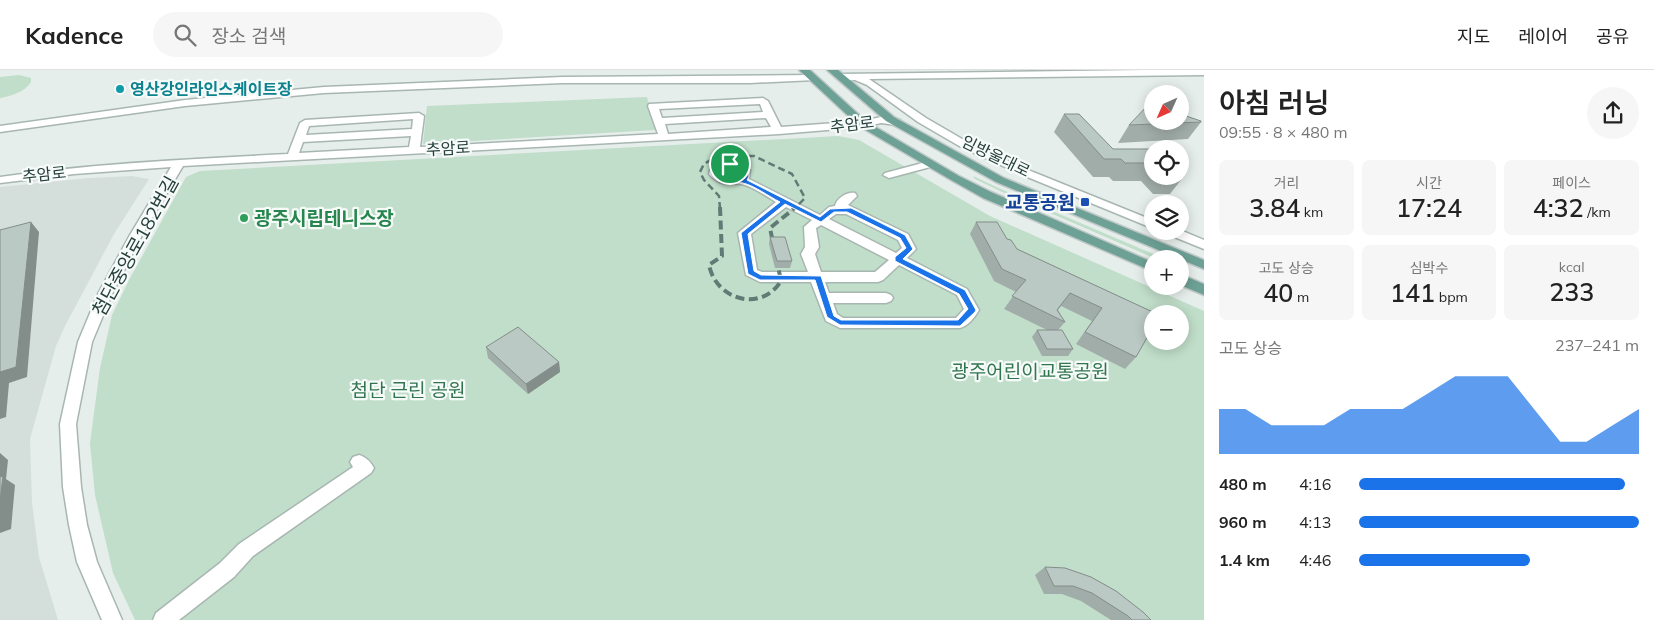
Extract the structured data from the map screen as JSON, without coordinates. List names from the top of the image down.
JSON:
{
  "streets": {
    "main road": ["임방울대로"],
    "street": ["추암로", "첨단중앙로182번길"]
  },
  "crossings": [
    ["추암로", "임방울대로"],
    ["추암로", "첨단중앙로182번길"]
  ],
  "parks": ["광주어린이교통공원", "첨단 근린 공원"],
  "places": {
    "other": ["영산강인라인스케이트장", "광주시립테니스장"],
    "transit": ["교통공원"]
  },
  "north": "bottom left",
  "page": {
    "header": "Kadence",
    "search": "장소 검색",
    "nav": ["지도", "레이어", "공유"],
    "heading": ["아침 러닝", "09:55 · 8 × 480 m"],
    "map_buttons": ["+", "−"],
    "stats": [
      ["거리", "3.84 km"],
      ["시간", "17:24"],
      ["페이스", "4:32 /km"],
      ["고도 상승", "40 m"],
      ["심박수", "141 bpm"],
      ["kcal", "233"]
    ],
    "chart": ["고도 상승", "237–241 m"],
    "list": [
      {
        "name": "480 m",
        "note": "4:16"
      },
      {
        "name": "960 m",
        "note": "4:13"
      },
      {
        "name": "1.4 km",
        "note": "4:46"
      }
    ]
  }
}
